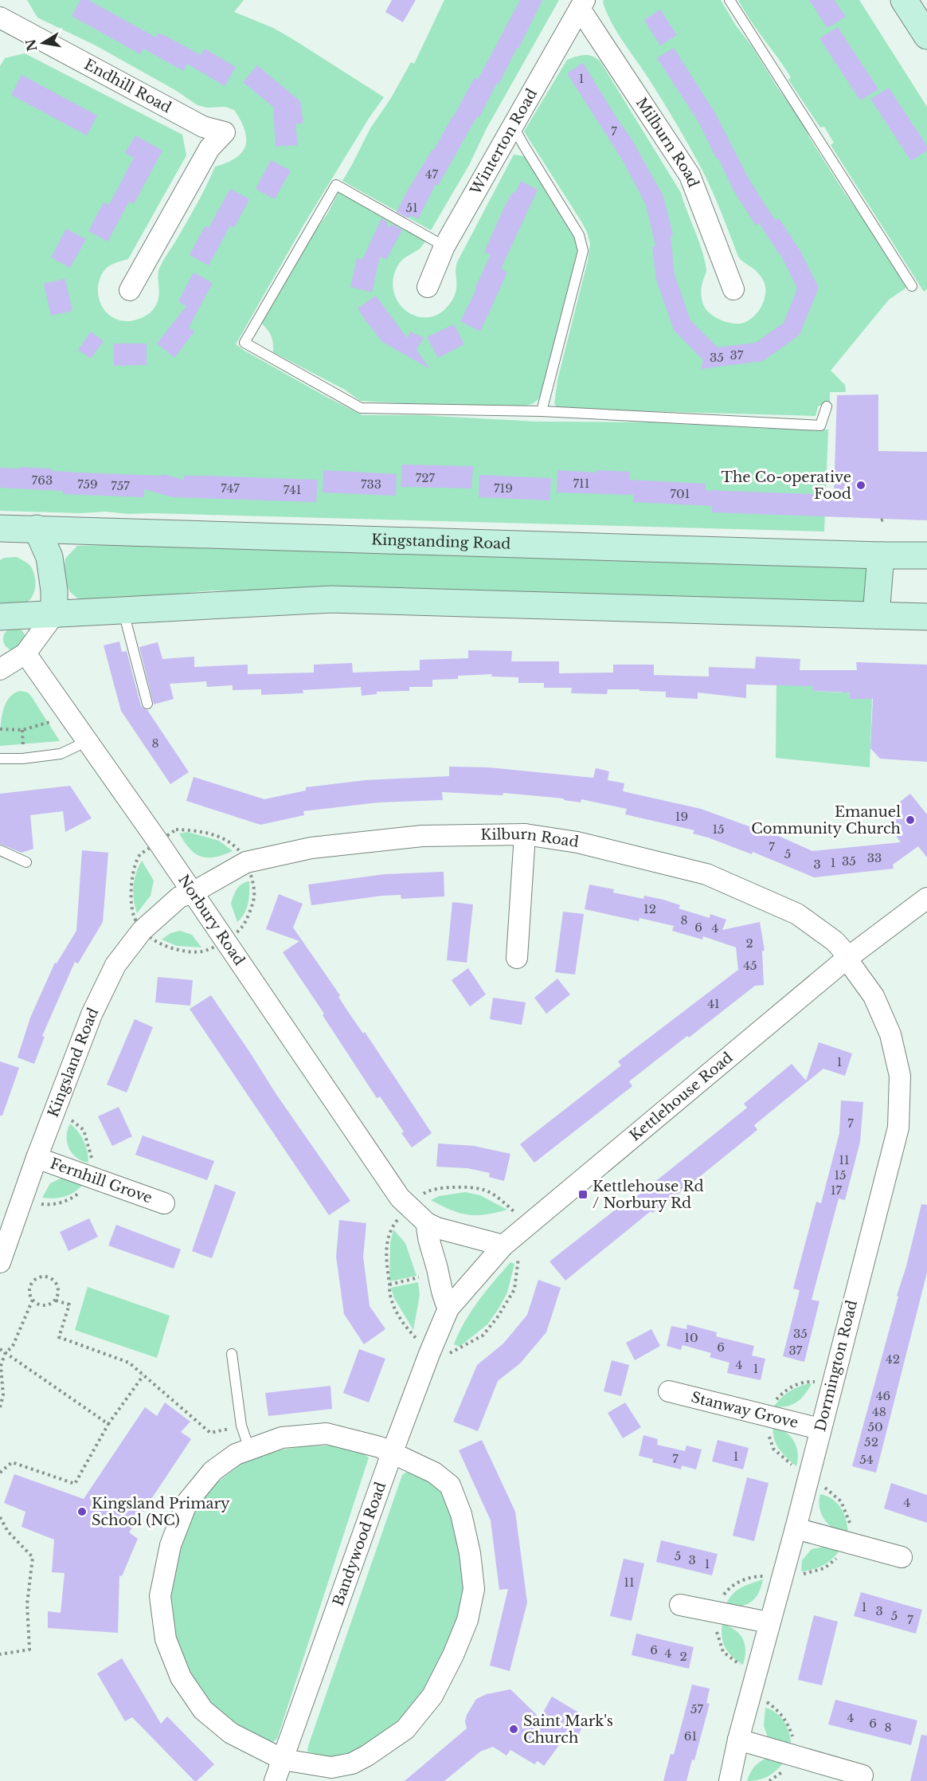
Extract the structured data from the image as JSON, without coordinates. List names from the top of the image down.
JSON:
{
  "streets": {
    "main road": ["Kingstanding Road"],
    "street": [
      "Endhill Road",
      "Winterton Road",
      "Milburn Road",
      "Kilburn Road",
      "Norbury Road",
      "Kingsland Road",
      "Kettlehouse Road",
      "Fernhill Grove",
      "Dormington Road",
      "Stanway Grove",
      "Bandywood Road"
    ]
  },
  "crossings": [
    ["Winterton Road", "Milburn Road"],
    ["Kilburn Road", "Norbury Road"],
    ["Kilburn Road", "Kingsland Road"],
    ["Kilburn Road", "Kettlehouse Road"],
    ["Kilburn Road", "Dormington Road"],
    ["Norbury Road", "Kingsland Road"],
    ["Norbury Road", "Kettlehouse Road"],
    ["Kingsland Road", "Fernhill Grove"],
    ["Kettlehouse Road", "Dormington Road"],
    ["Kettlehouse Road", "Bandywood Road"],
    ["Dormington Road", "Stanway Grove"]
  ],
  "places": {
    "other": [
      "The Co-operative Food",
      "Emanuel Community Church",
      "Kingsland Primary School (NC)",
      "Saint Mark's Church"
    ],
    "transit": ["Kettlehouse Rd / Norbury Rd"]
  },
  "house_numbers": [
    "1",
    "7",
    "47",
    "51",
    "37",
    "35",
    "727",
    "763",
    "711",
    "759",
    "733",
    "757",
    "747",
    "719",
    "741",
    "701",
    "8",
    "19",
    "15",
    "7",
    "5",
    "33",
    "35",
    "1",
    "3",
    "12",
    "8",
    "6",
    "4",
    "2",
    "45",
    "41",
    "1",
    "7",
    "11",
    "15",
    "17",
    "35",
    "10",
    "6",
    "37",
    "42",
    "4",
    "1",
    "46",
    "48",
    "50",
    "52",
    "1",
    "7",
    "54",
    "4",
    "5",
    "3",
    "1",
    "11",
    "1",
    "3",
    "5",
    "7",
    "6",
    "4",
    "2",
    "57",
    "4",
    "6",
    "8",
    "61"
  ],
  "north": "left"
}
